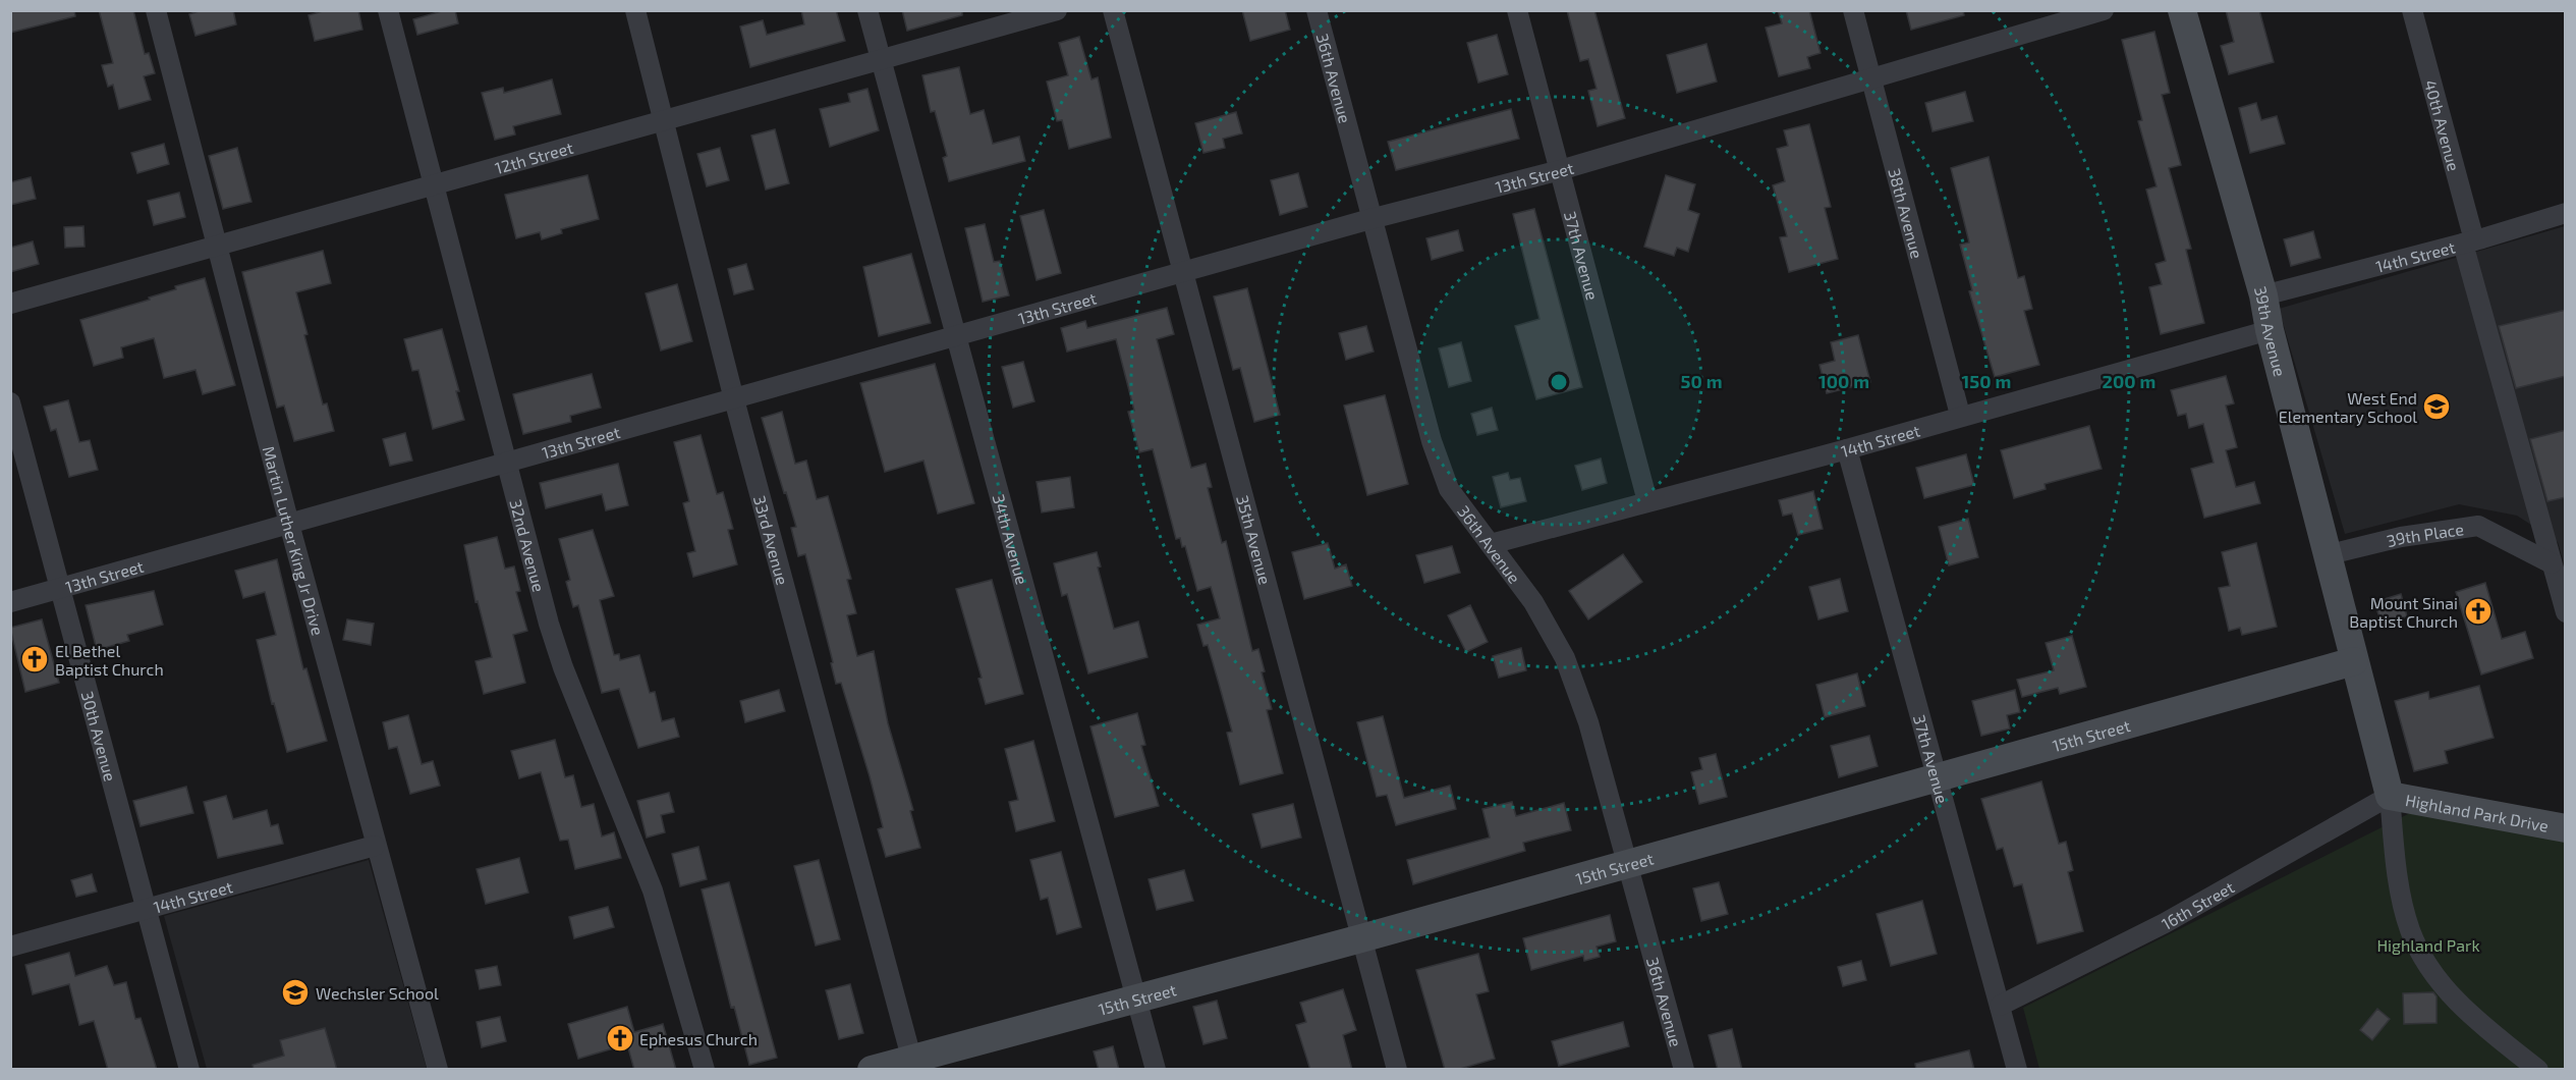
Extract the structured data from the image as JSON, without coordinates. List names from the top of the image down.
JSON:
{
  "streets": {
    "street": [
      "36th Avenue",
      "40th Avenue",
      "12th Street",
      "13th Street",
      "38th Avenue",
      "37th Avenue",
      "14th Street",
      "39th Avenue",
      "39th Place",
      "34th Avenue",
      "35th Avenue",
      "Martin Luther King Jr Drive",
      "33rd Avenue",
      "32nd Avenue",
      "30th Avenue",
      "15th Street",
      "Highland Park Drive",
      "16th Street"
    ]
  },
  "crossings": [
    ["36th Avenue", "13th Street"],
    ["36th Avenue", "14th Street"],
    ["36th Avenue", "15th Street"],
    ["40th Avenue", "14th Street"],
    ["40th Avenue", "39th Place"],
    ["12th Street", "34th Avenue"],
    ["12th Street", "Martin Luther King Jr Drive"],
    ["12th Street", "33rd Avenue"],
    ["12th Street", "32nd Avenue"],
    ["13th Street", "38th Avenue"],
    ["13th Street", "37th Avenue"],
    ["13th Street", "34th Avenue"],
    ["13th Street", "35th Avenue"],
    ["13th Street", "Martin Luther King Jr Drive"],
    ["13th Street", "33rd Avenue"],
    ["13th Street", "32nd Avenue"],
    ["13th Street", "30th Avenue"],
    ["38th Avenue", "14th Street"],
    ["37th Avenue", "14th Street"],
    ["37th Avenue", "15th Street"],
    ["37th Avenue", "16th Street"],
    ["14th Street", "39th Avenue"],
    ["14th Street", "Martin Luther King Jr Drive"],
    ["14th Street", "30th Avenue"],
    ["39th Avenue", "39th Place"],
    ["39th Avenue", "15th Street"],
    ["39th Avenue", "Highland Park Drive"],
    ["39th Avenue", "16th Street"],
    ["34th Avenue", "15th Street"],
    ["35th Avenue", "15th Street"],
    ["33rd Avenue", "15th Street"],
    ["Highland Park Drive", "16th Street"]
  ],
  "parks": ["Highland Park"],
  "places": {
    "school or university": ["West End Elementary School", "Wechsler School"],
    "church": ["Mount Sinai Baptist Church", "El Bethel Baptist Church", "Ephesus Church"]
  },
  "rings": [
    "50 m",
    "100 m",
    "150 m",
    "200 m"
  ]
}
